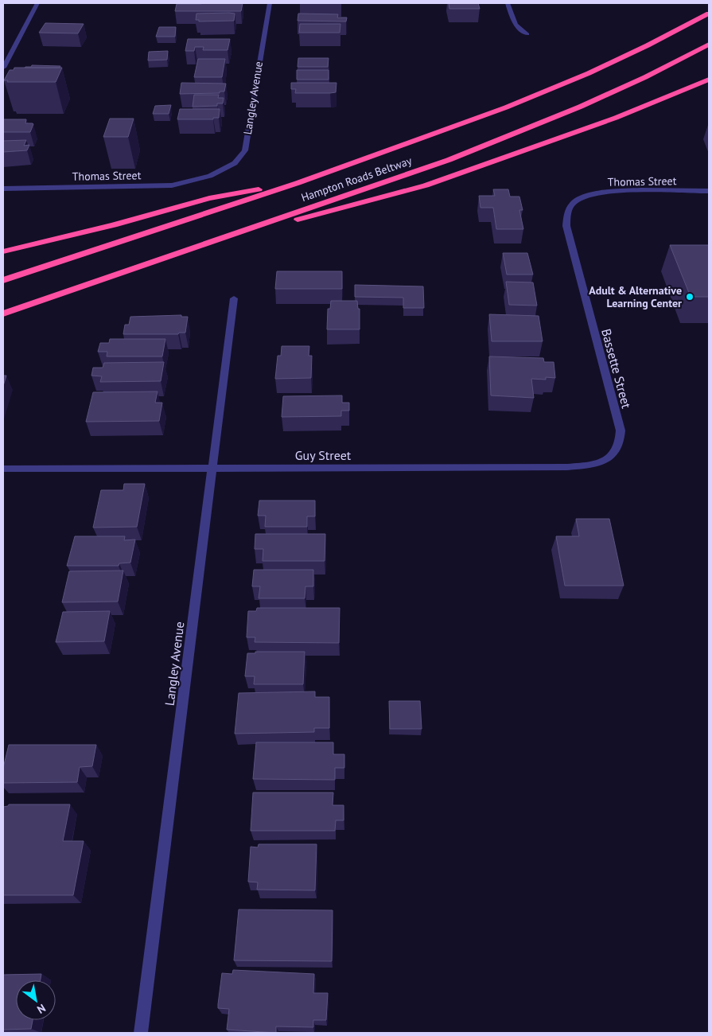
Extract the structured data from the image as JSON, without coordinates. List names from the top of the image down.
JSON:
{
  "streets": {
    "highway": ["Hampton Roads Beltway"],
    "street": [
      "Langley Avenue",
      "Thomas Street",
      "Bassette Street",
      "Guy Street"
    ]
  },
  "crossings": [
    ["Langley Avenue", "Thomas Street"],
    ["Langley Avenue", "Guy Street"],
    ["Thomas Street", "Bassette Street"],
    ["Bassette Street", "Guy Street"]
  ],
  "places": ["Adult & Alternative Learning Center"],
  "north": "bottom right"
}
